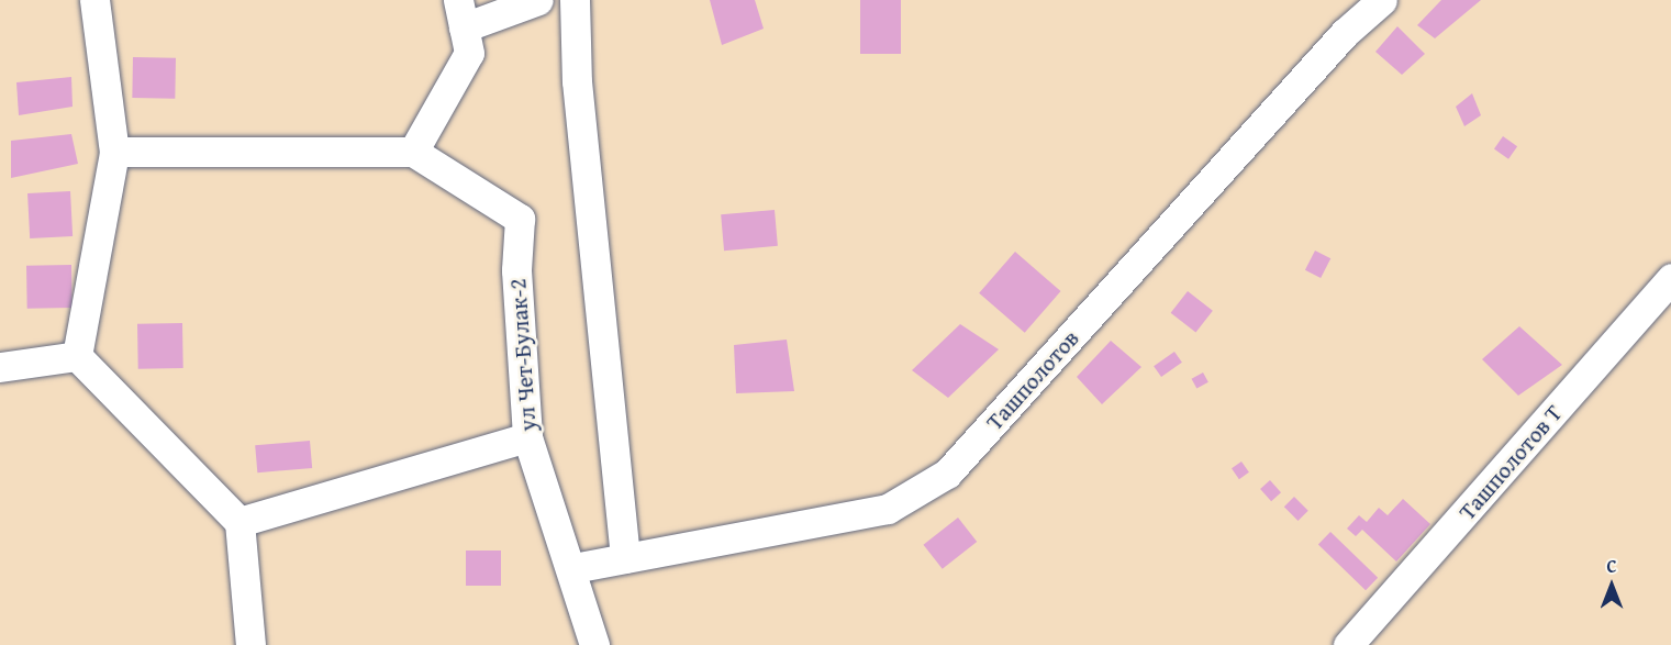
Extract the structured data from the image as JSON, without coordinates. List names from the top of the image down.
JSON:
{
  "streets": {
    "street": ["ул Чет-Булак-2", "Ташполотов", "Ташполотов Т"]
  },
  "crossings": [
    ["ул Чет-Булак-2", "Ташполотов"]
  ],
  "north": "top"
}
